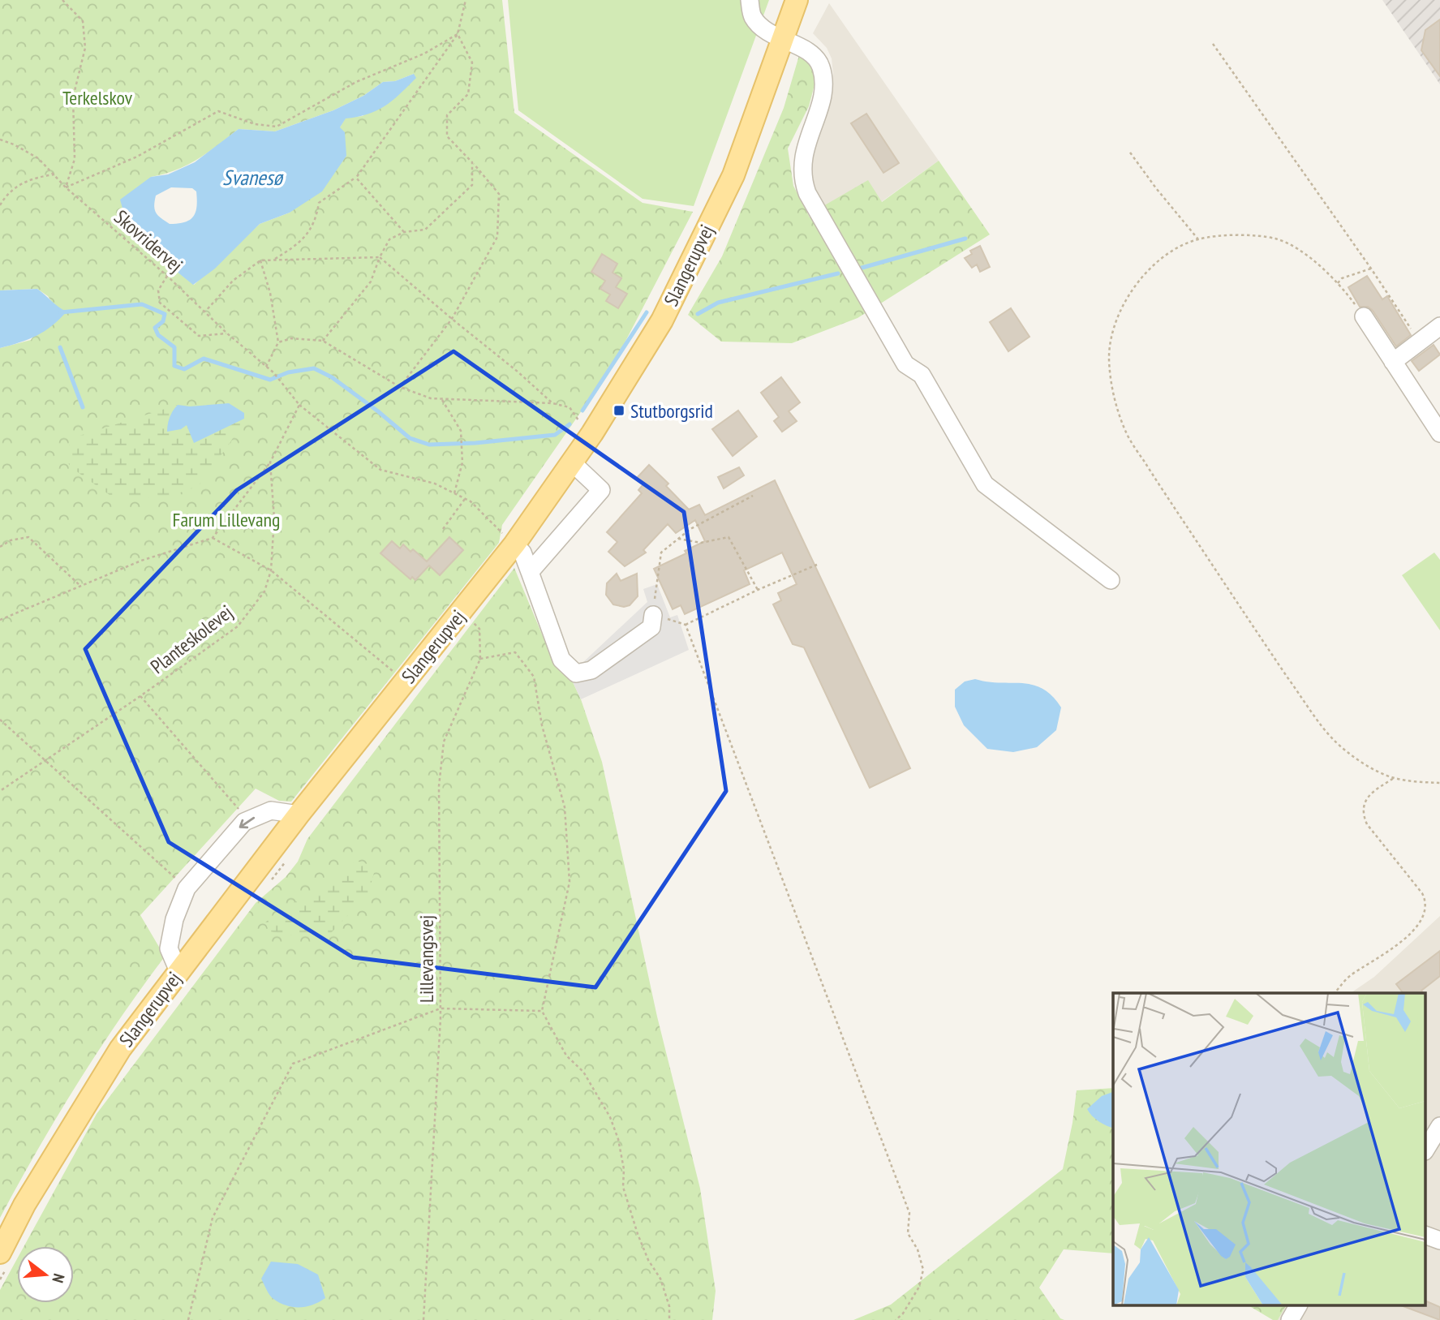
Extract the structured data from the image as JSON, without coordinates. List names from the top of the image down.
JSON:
{
  "streets": {
    "main road": ["Slangerupvej"],
    "path": ["Skovridervej", "Planteskolevej", "Lillevangsvej"]
  },
  "crossings": [
    ["Slangerupvej", "Lillevangsvej"]
  ],
  "water": ["Svanesø"],
  "parks": ["Terkelskov", "Farum Lillevang"],
  "places": {
    "transit": ["Stutborgsrid"]
  },
  "north": "right"
}
